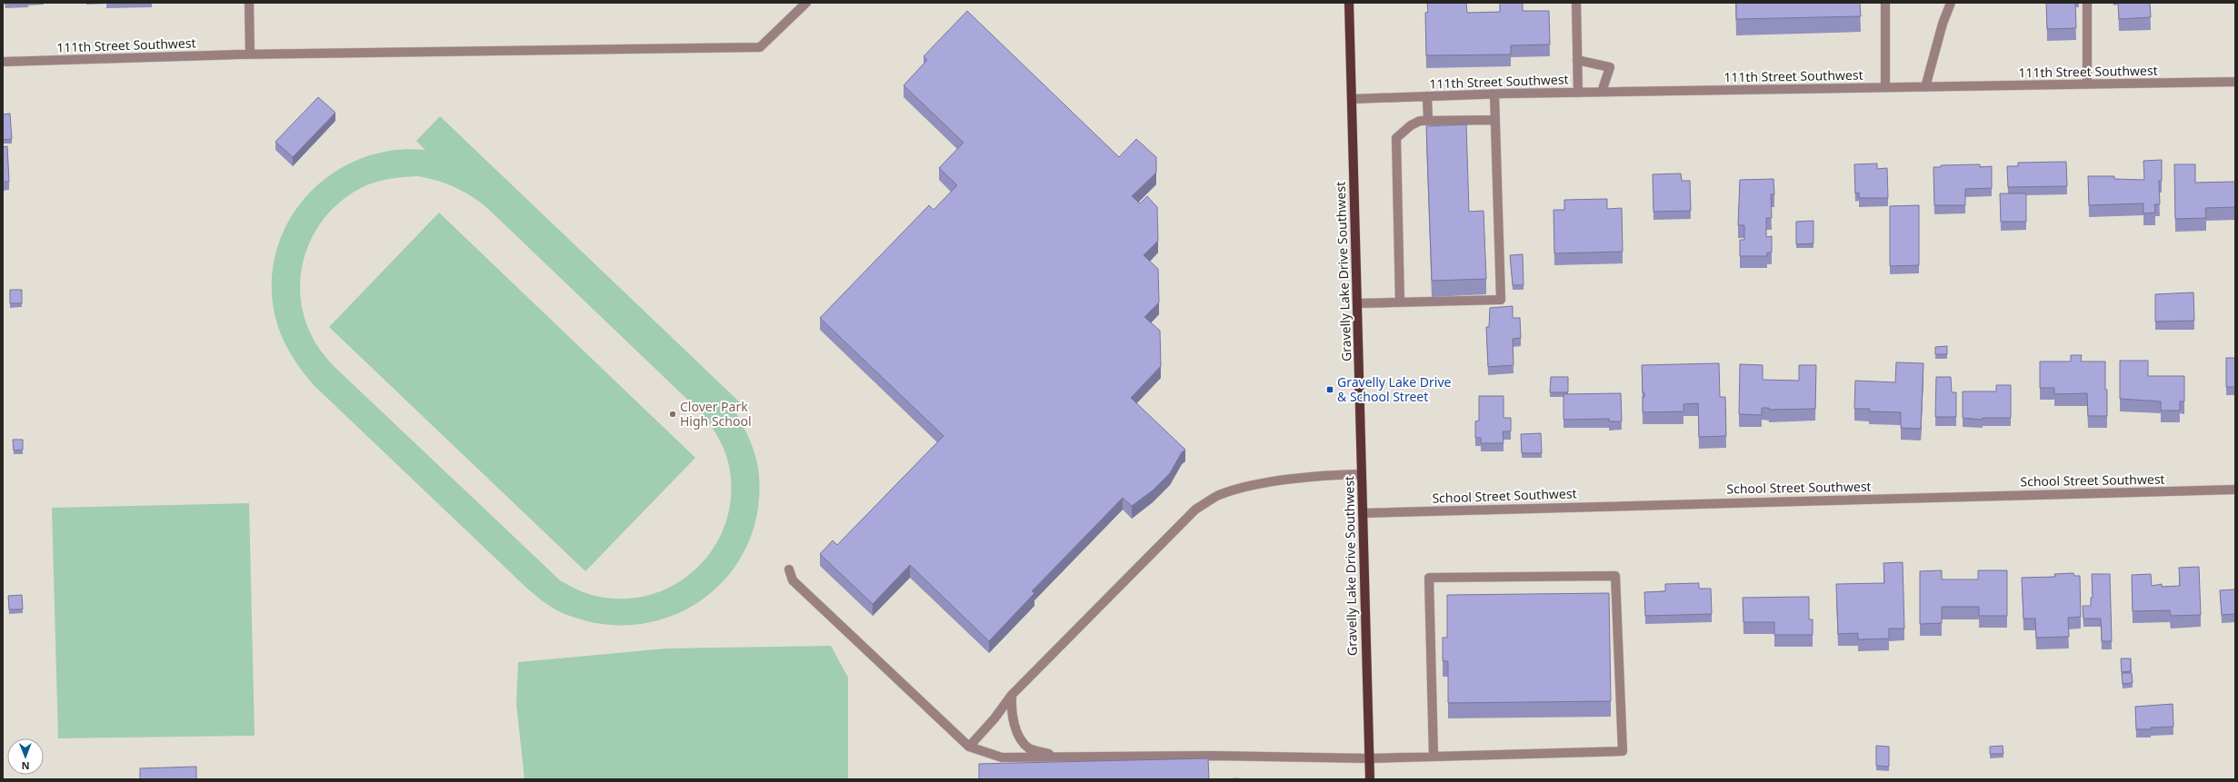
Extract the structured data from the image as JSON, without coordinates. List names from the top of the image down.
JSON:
{
  "streets": {
    "main road": ["Gravelly Lake Drive Southwest"],
    "street": ["111th Street Southwest", "School Street Southwest"]
  },
  "crossings": [
    ["111th Street Southwest", "Gravelly Lake Drive Southwest"],
    ["Gravelly Lake Drive Southwest", "School Street Southwest"]
  ],
  "places": {
    "transit": ["Gravelly Lake Drive & School Street"],
    "other": ["Clover Park High School"]
  },
  "north": "bottom"
}
